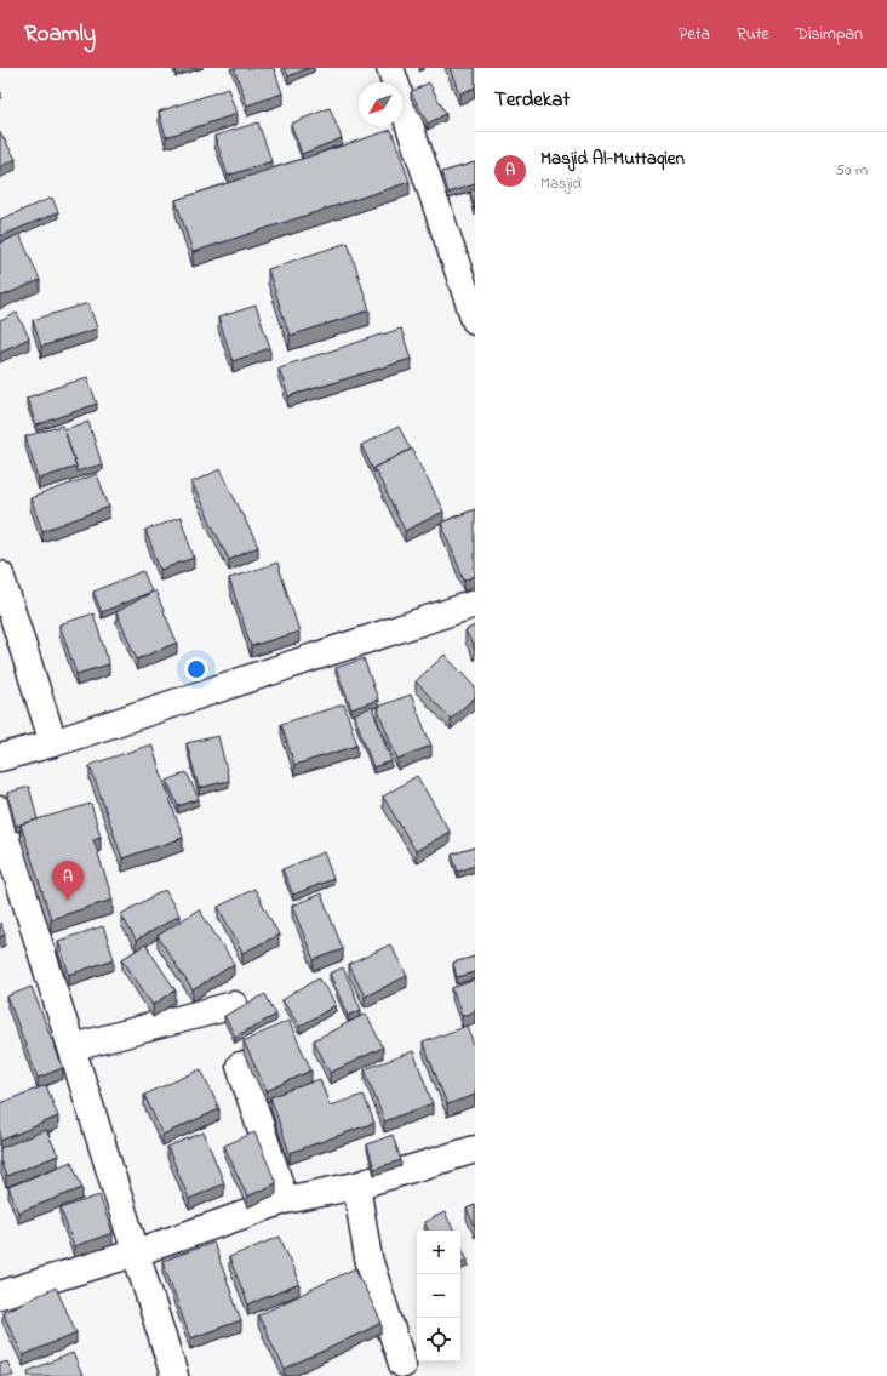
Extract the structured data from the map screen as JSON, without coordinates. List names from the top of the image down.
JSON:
{
  "north": "bottom left",
  "page": {
    "header": "Roamly",
    "nav": ["Peta", "Rute", "Disimpan"],
    "heading": "Terdekat",
    "list": [
      {
        "mark": "A",
        "name": "Masjid Al-Muttaqien",
        "note": "Masjid",
        "value": "50 m"
      }
    ],
    "pins": "A",
    "map_buttons": ["+", "−"]
  }
}
